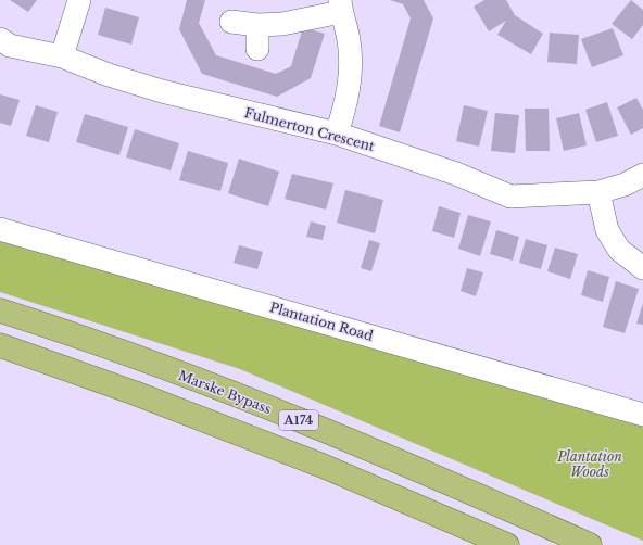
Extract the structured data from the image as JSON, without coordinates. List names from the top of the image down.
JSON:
{
  "streets": {
    "main road": ["Marske Bypass", "A174"],
    "street": ["Fulmerton Crescent", "Plantation Road"]
  },
  "parks": ["Plantation Woods"]
}
